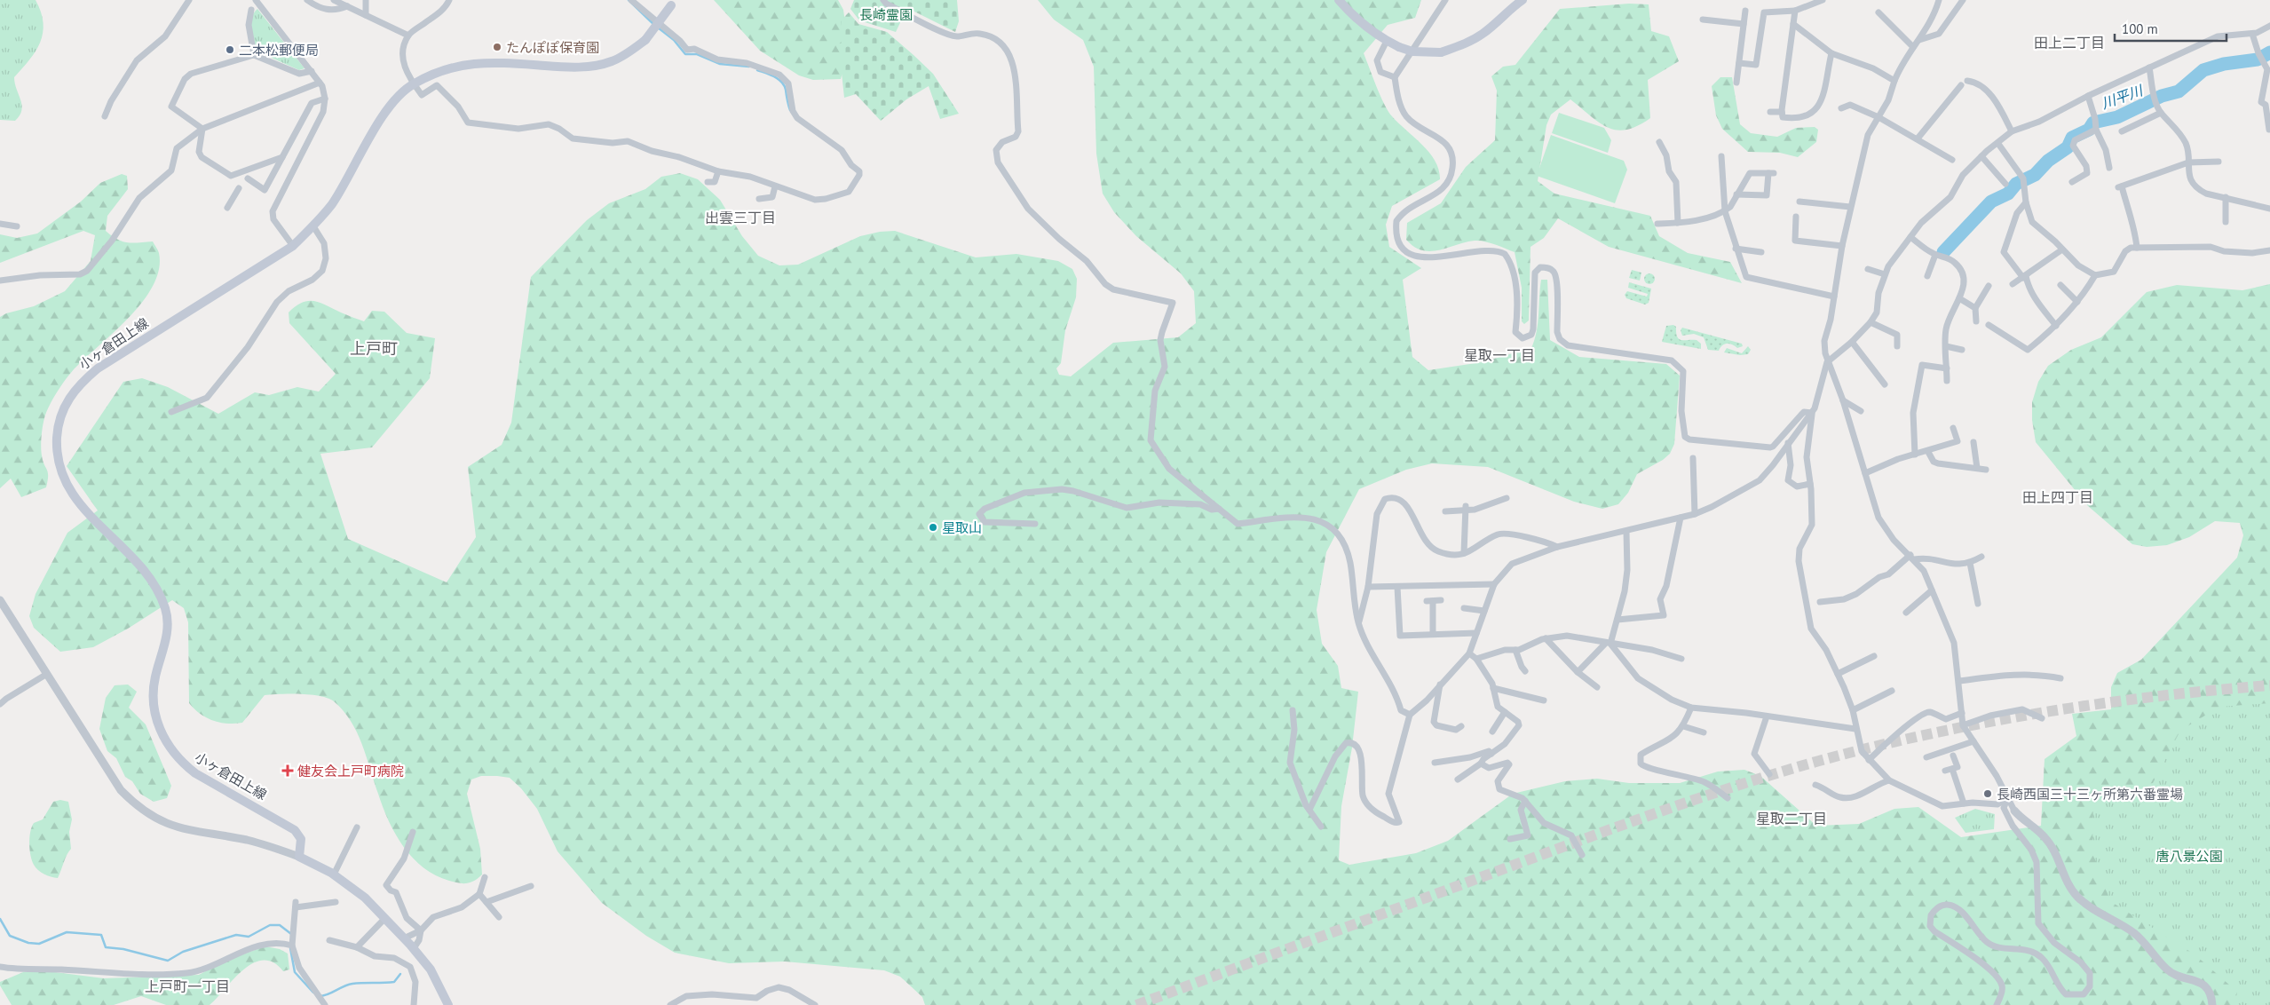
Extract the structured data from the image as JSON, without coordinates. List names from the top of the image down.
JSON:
{
  "streets": {
    "main road": ["小ヶ倉田上線"]
  },
  "districts": [
    "田上二丁目",
    "出雲三丁目",
    "上戸町",
    "星取一丁目",
    "田上四丁目",
    "星取二丁目",
    "上戸町一丁目"
  ],
  "water": ["川平川"],
  "parks": ["長崎霊園", "唐八景公園"],
  "places": {
    "other": [
      "たんぽぽ保育園",
      "二本松郵便局",
      "星取山",
      "長崎西国三十三ヶ所第六番霊場"
    ],
    "health": ["健友会上戸町病院"]
  },
  "scale_bar": "100 m"
}
